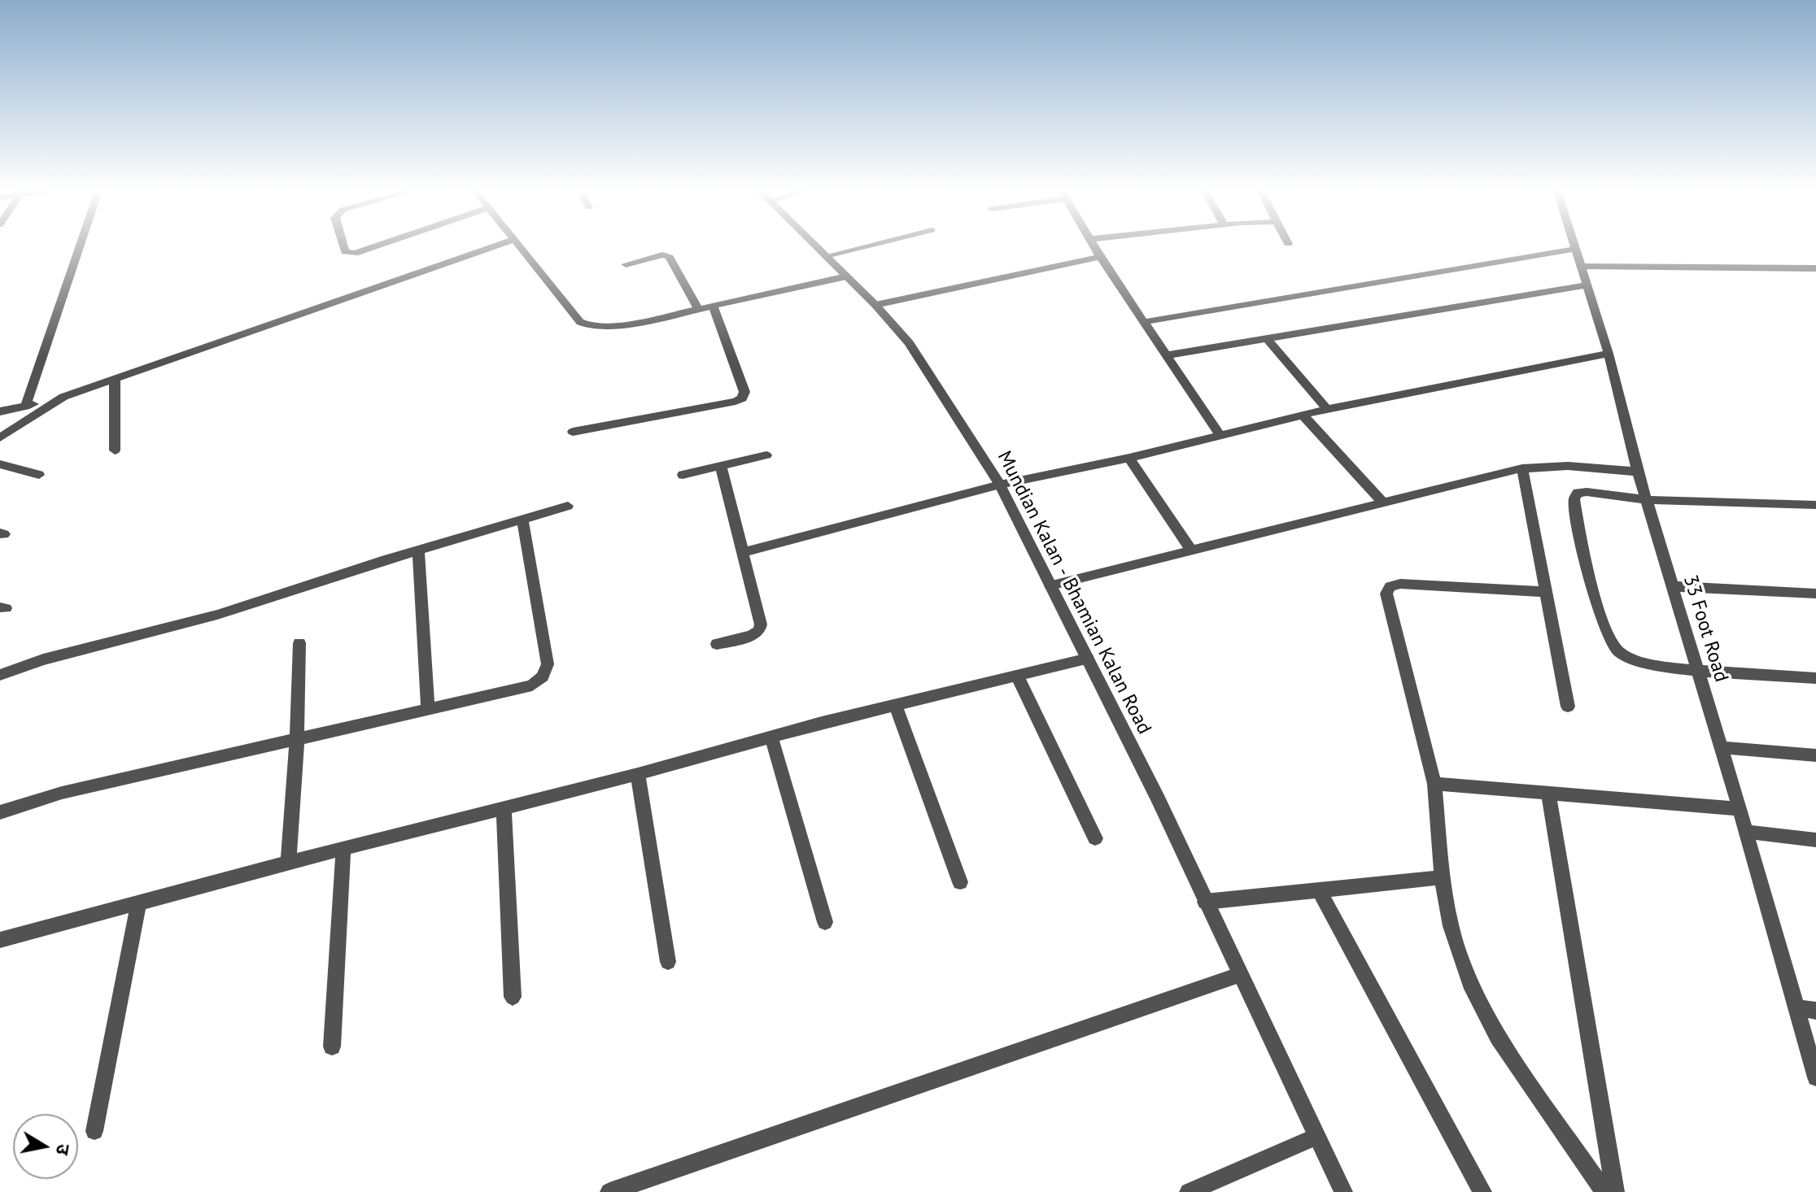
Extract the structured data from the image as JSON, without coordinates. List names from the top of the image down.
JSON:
{
  "streets": {
    "street": ["Mundian Kalan - Bhamian Kalan Road", "33 Foot Road"]
  },
  "north": "right"
}
